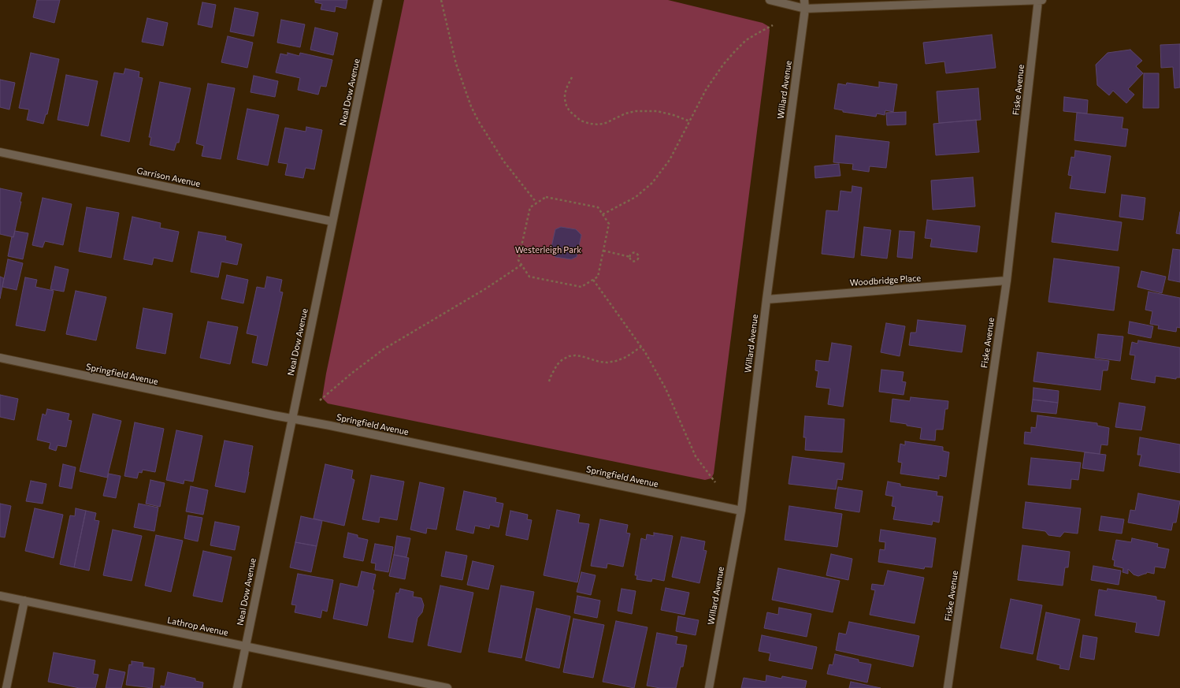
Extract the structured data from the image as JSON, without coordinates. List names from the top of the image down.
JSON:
{
  "streets": {
    "street": [
      "Willard Avenue",
      "Fiske Avenue",
      "Neal Dow Avenue",
      "Garrison Avenue",
      "Woodbridge Place",
      "Springfield Avenue",
      "Lathrop Avenue"
    ]
  },
  "crossings": [
    ["Willard Avenue", "Woodbridge Place"],
    ["Willard Avenue", "Springfield Avenue"],
    ["Fiske Avenue", "Woodbridge Place"],
    ["Neal Dow Avenue", "Garrison Avenue"],
    ["Neal Dow Avenue", "Springfield Avenue"],
    ["Neal Dow Avenue", "Lathrop Avenue"]
  ],
  "parks": ["Westerleigh Park"]
}
